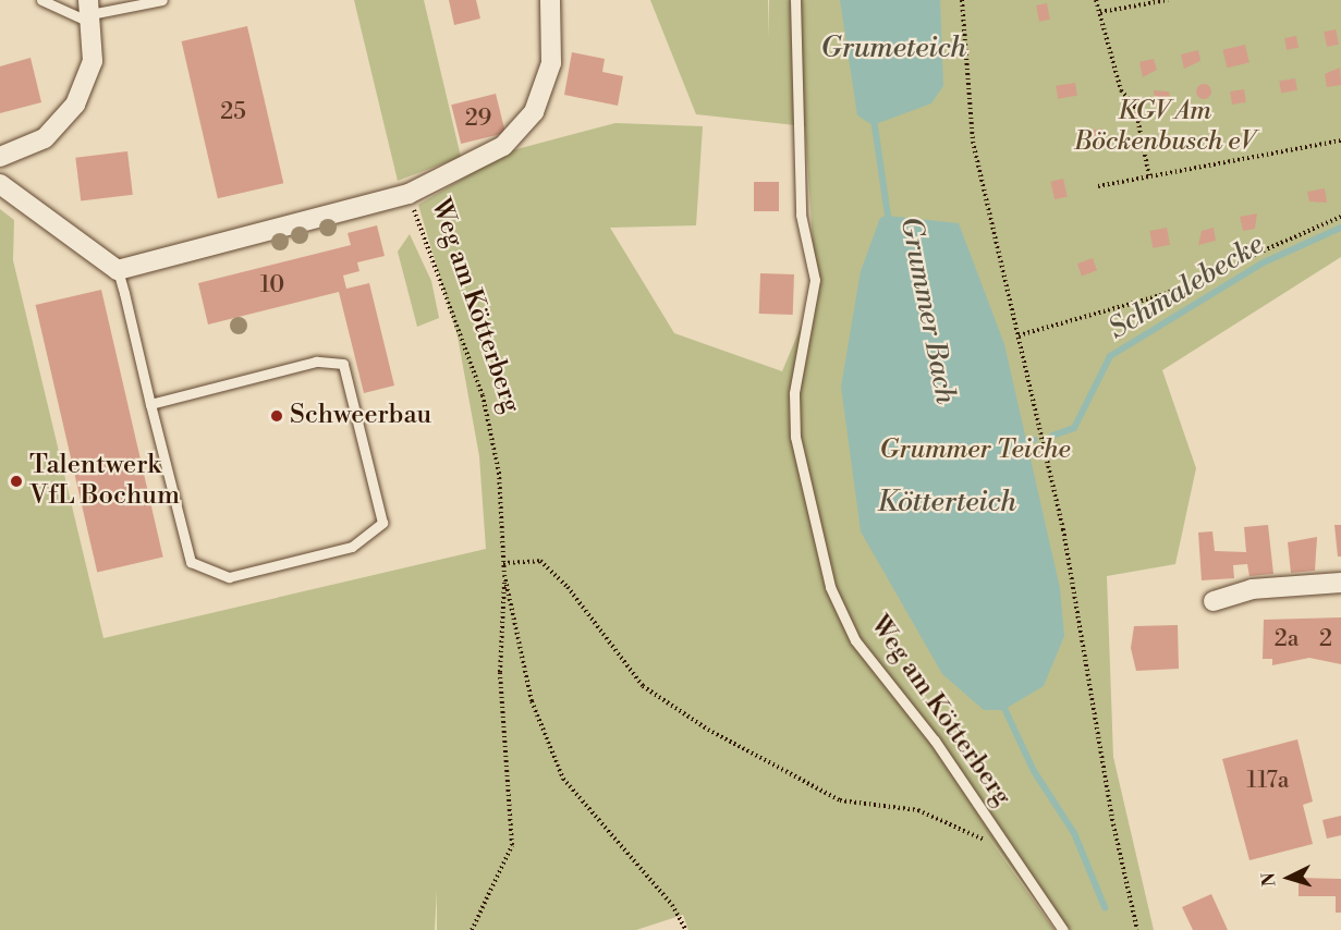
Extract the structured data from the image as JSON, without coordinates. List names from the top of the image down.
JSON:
{
  "streets": {
    "street": ["Weg am Kötterberg"]
  },
  "water": [
    "Grumeteich",
    "Schmalebecke",
    "Grummer Bach",
    "Kötterteich"
  ],
  "parks": ["KGV Am Böckenbusch eV", "Grummer Teiche"],
  "places": ["Schweerbau", "Talentwerk VfL Bochum"],
  "house_numbers": [
    "25",
    "29",
    "10",
    "2a",
    "2",
    "117a"
  ],
  "north": "left"
}
